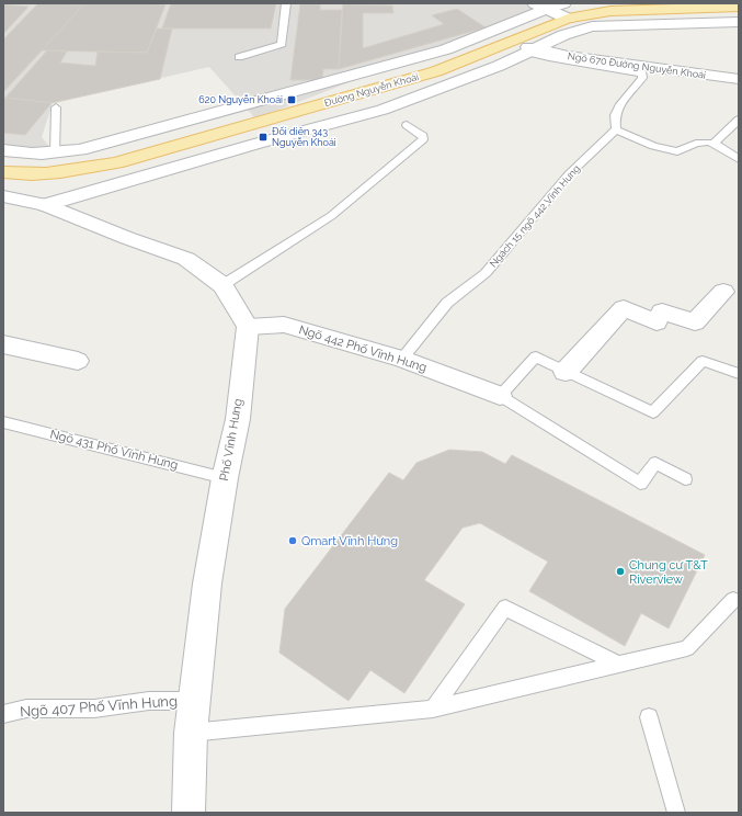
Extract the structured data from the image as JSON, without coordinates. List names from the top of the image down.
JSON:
{
  "streets": {
    "main road": ["Đường Nguyễn Khoái"],
    "street": ["Ngõ 670 Đường Nguyễn Khoái", "Ngõ 442 Phố Vĩnh Hưng", "Phố Vĩnh Hưng"],
    "lane": ["Ngách 15 ngõ 442 Vĩnh Hưng", "Ngõ 431 Phố Vĩnh Hưng", "Ngõ 407 Phố Vĩnh Hưng"]
  },
  "crossings": [
    ["Ngõ 670 Đường Nguyễn Khoái", "Đường Nguyễn Khoái"],
    ["Ngách 15 ngõ 442 Vĩnh Hưng", "Ngõ 442 Phố Vĩnh Hưng"],
    ["Ngõ 442 Phố Vĩnh Hưng", "Phố Vĩnh Hưng"],
    ["Phố Vĩnh Hưng", "Ngõ 431 Phố Vĩnh Hưng"],
    ["Phố Vĩnh Hưng", "Ngõ 407 Phố Vĩnh Hưng"]
  ],
  "places": {
    "transit": ["620 Nguyễn Khoái", "Đối diện 343 Nguyễn Khoái"],
    "other": ["Qmart Vĩnh Hưng", "Chung cư T&T Riverview"]
  }
}
